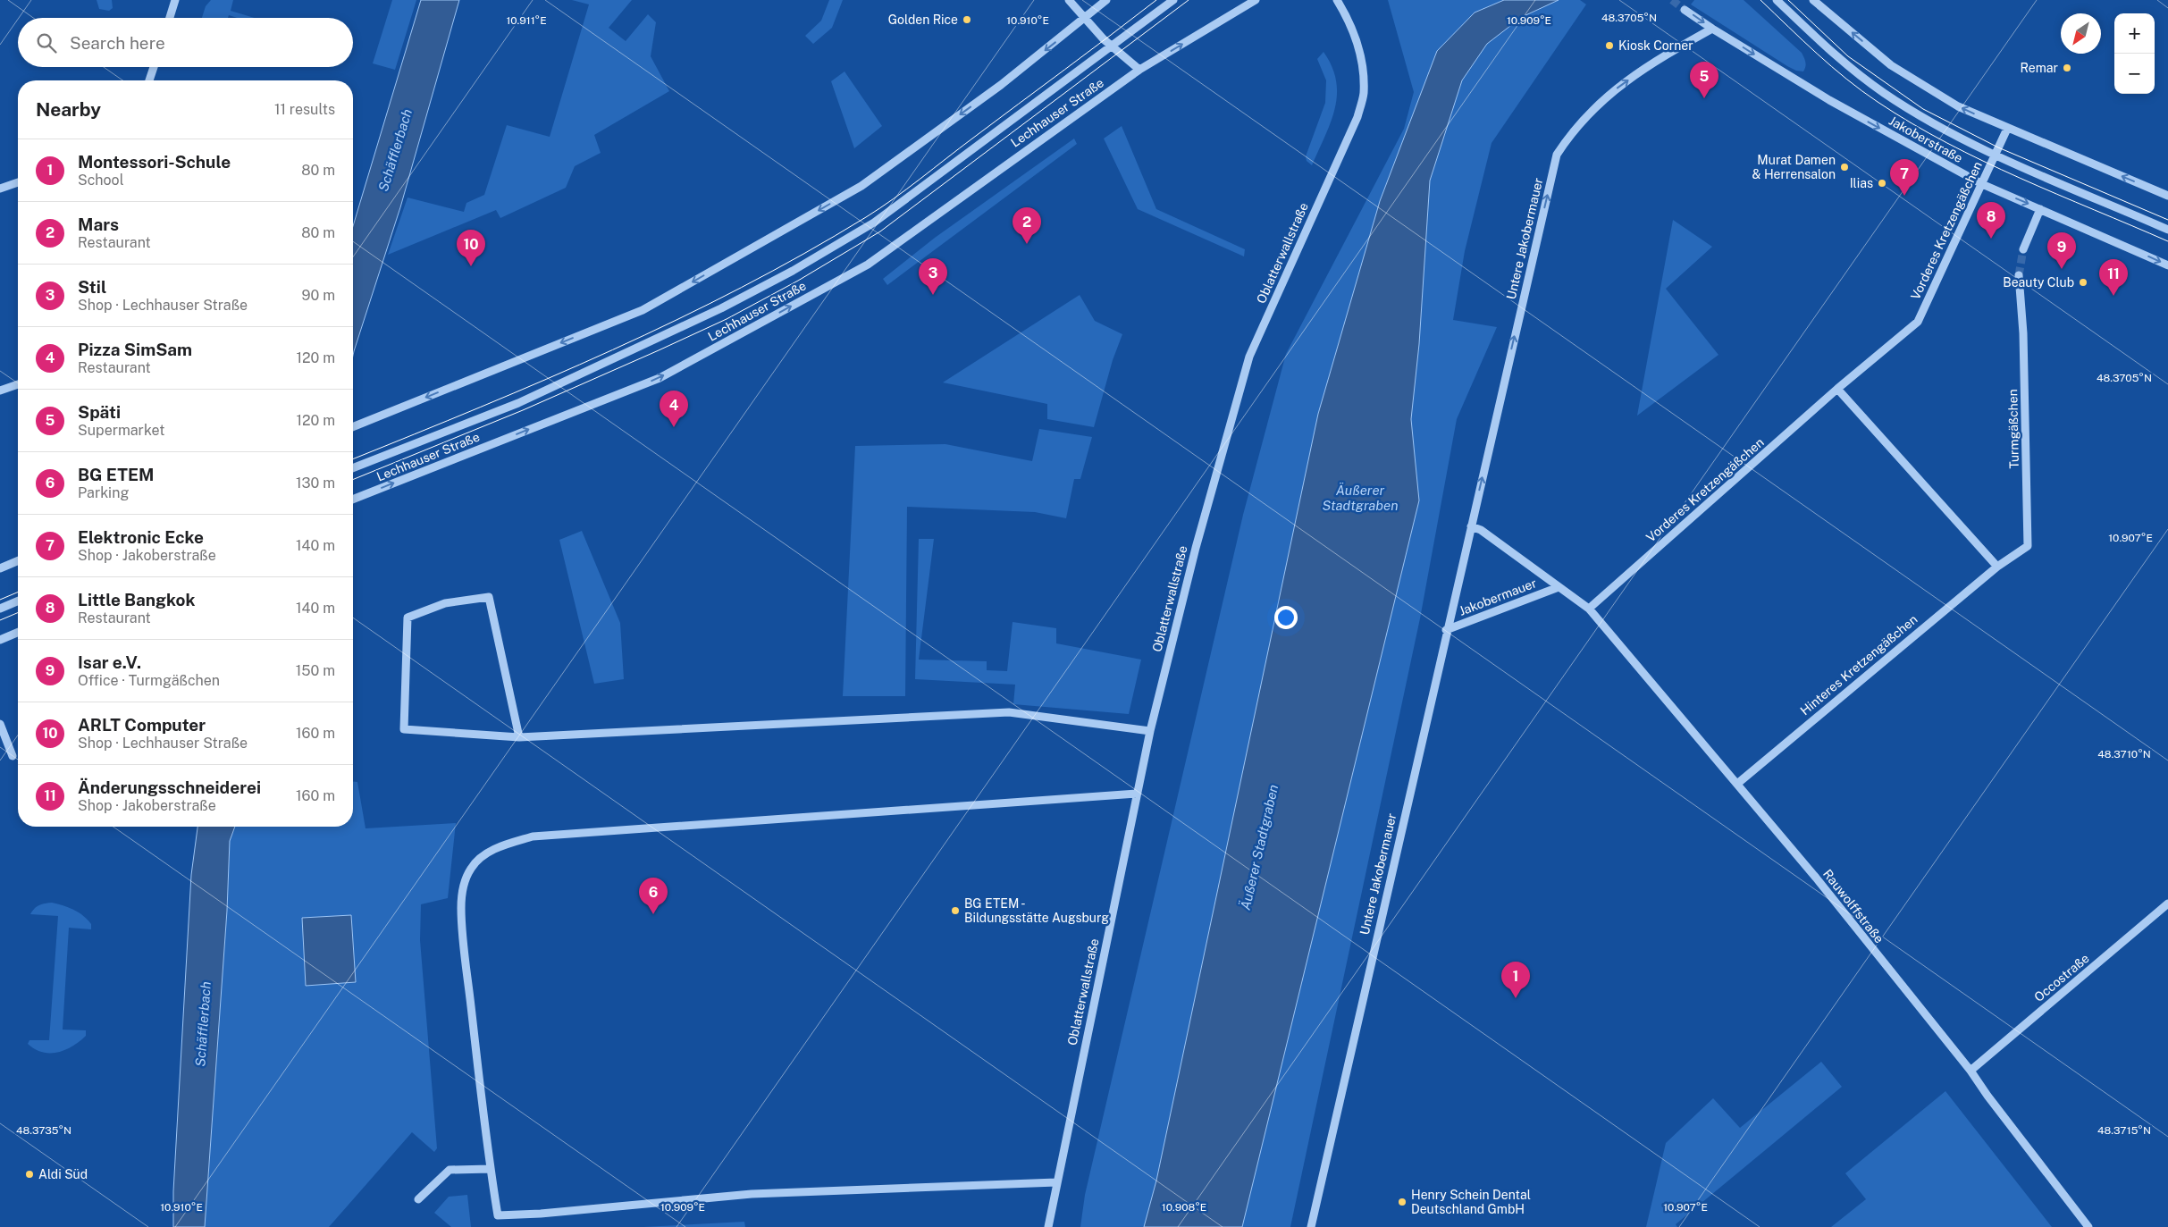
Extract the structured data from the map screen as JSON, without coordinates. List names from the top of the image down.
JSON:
{
  "streets": {
    "street": [
      "Lechhauser Straße",
      "Jakoberstraße",
      "Vorderes Kretzengäßchen",
      "Untere Jakobermauer",
      "Oblatterwallstraße",
      "Turmgäßchen",
      "Jakobermauer",
      "Hinteres Kretzengäßchen",
      "Rauwolffstraße",
      "Occostraße"
    ]
  },
  "crossings": [
    ["Jakoberstraße", "Vorderes Kretzengäßchen"],
    ["Jakoberstraße", "Untere Jakobermauer"],
    ["Vorderes Kretzengäßchen", "Rauwolffstraße"],
    ["Untere Jakobermauer", "Jakobermauer"],
    ["Turmgäßchen", "Hinteres Kretzengäßchen"],
    ["Hinteres Kretzengäßchen", "Rauwolffstraße"],
    ["Rauwolffstraße", "Occostraße"]
  ],
  "one_way": ["Untere Jakobermauer"],
  "water": ["Schäfflerbach", "Äußerer Stadtgraben"],
  "places": [
    "Golden Rice",
    "Kiosk Corner",
    "Remar",
    "Murat Damen & Herrensalon",
    "Ilias",
    "Beauty Club",
    "BG ETEM - Bildungsstätte Augsburg",
    "Aldi Süd",
    "Henry Schein Dental Deutschland GmbH"
  ],
  "north": "bottom left",
  "page": {
    "map_buttons": ["+", "−"],
    "search": "Search here",
    "pins": [
      "5",
      "7",
      "8",
      "2",
      "10",
      "9",
      "3",
      "11",
      "4",
      "6",
      "1"
    ],
    "heading": ["Nearby", "11 results"],
    "list": [
      {
        "mark": "1",
        "name": "Montessori-Schule",
        "note": "School",
        "value": "80 m"
      },
      {
        "mark": "2",
        "name": "Mars",
        "note": "Restaurant",
        "value": "80 m"
      },
      {
        "mark": "3",
        "name": "Stil",
        "note": "Shop · Lechhauser Straße",
        "value": "90 m"
      },
      {
        "mark": "4",
        "name": "Pizza SimSam",
        "note": "Restaurant",
        "value": "120 m"
      },
      {
        "mark": "5",
        "name": "Späti",
        "note": "Supermarket",
        "value": "120 m"
      },
      {
        "mark": "6",
        "name": "BG ETEM",
        "note": "Parking",
        "value": "130 m"
      },
      {
        "mark": "7",
        "name": "Elektronic Ecke",
        "note": "Shop · Jakoberstraße",
        "value": "140 m"
      },
      {
        "mark": "8",
        "name": "Little Bangkok",
        "note": "Restaurant",
        "value": "140 m"
      },
      {
        "mark": "9",
        "name": "Isar e.V.",
        "note": "Office · Turmgäßchen",
        "value": "150 m"
      },
      {
        "mark": "10",
        "name": "ARLT Computer",
        "note": "Shop · Lechhauser Straße",
        "value": "160 m"
      },
      {
        "mark": "11",
        "name": "Änderungsschneiderei",
        "note": "Shop · Jakoberstraße",
        "value": "160 m"
      }
    ]
  },
  "coordinates": [
    "48.3705°N",
    "10.911°E",
    "10.910°E",
    "10.909°E",
    "10.907°E",
    "48.3710°N",
    "48.3735°N",
    "48.3715°N",
    "10.908°E"
  ]
}
